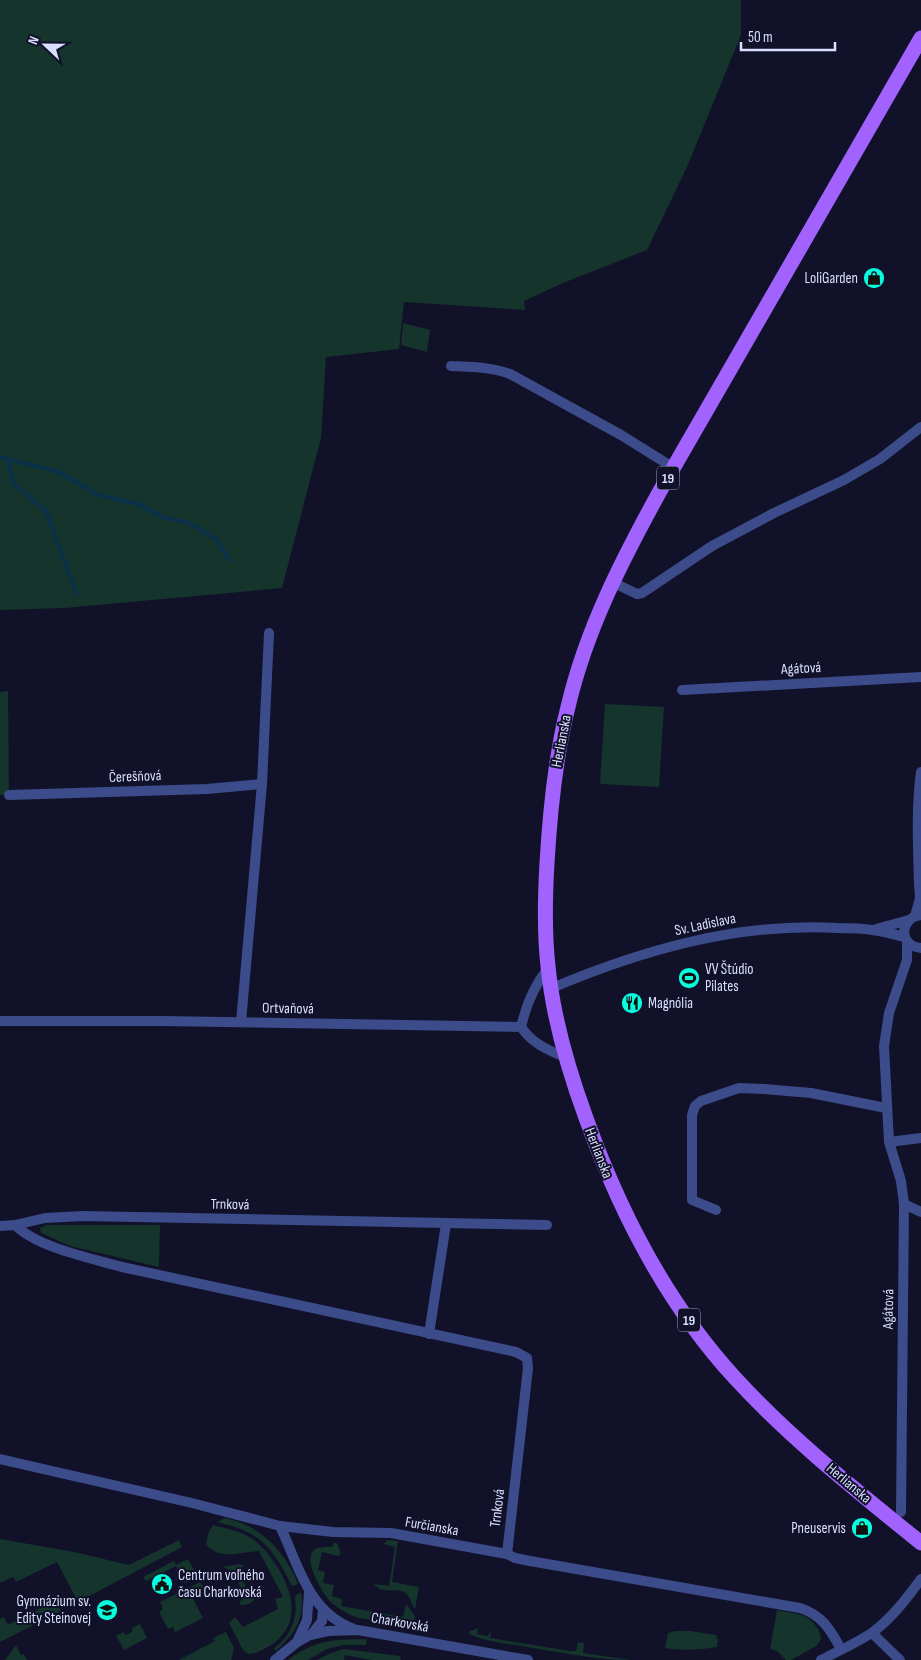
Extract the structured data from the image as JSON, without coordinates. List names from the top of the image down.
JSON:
{
  "streets": {
    "main road": ["19", "Herlianska"],
    "street": [
      "Agátová",
      "Čerešňová",
      "Sv. Ladislava",
      "Ortvaňová",
      "Trnková",
      "Furčianska",
      "Charkovská"
    ]
  },
  "crossings": [
    ["19", "Herlianska"],
    ["Herlianska", "Sv. Ladislava"],
    ["Trnková", "Furčianska"]
  ],
  "places": {
    "shop": ["LoliGarden", "Pneuservis"],
    "sports": ["VV Štúdio Pilates"],
    "restaurant": ["Magnólia"],
    "public building": ["Centrum voľného času Charkovská"],
    "school or university": ["Gymnázium sv. Edity Steinovej"]
  },
  "scale_bar": "50 m",
  "north": "left"
}
